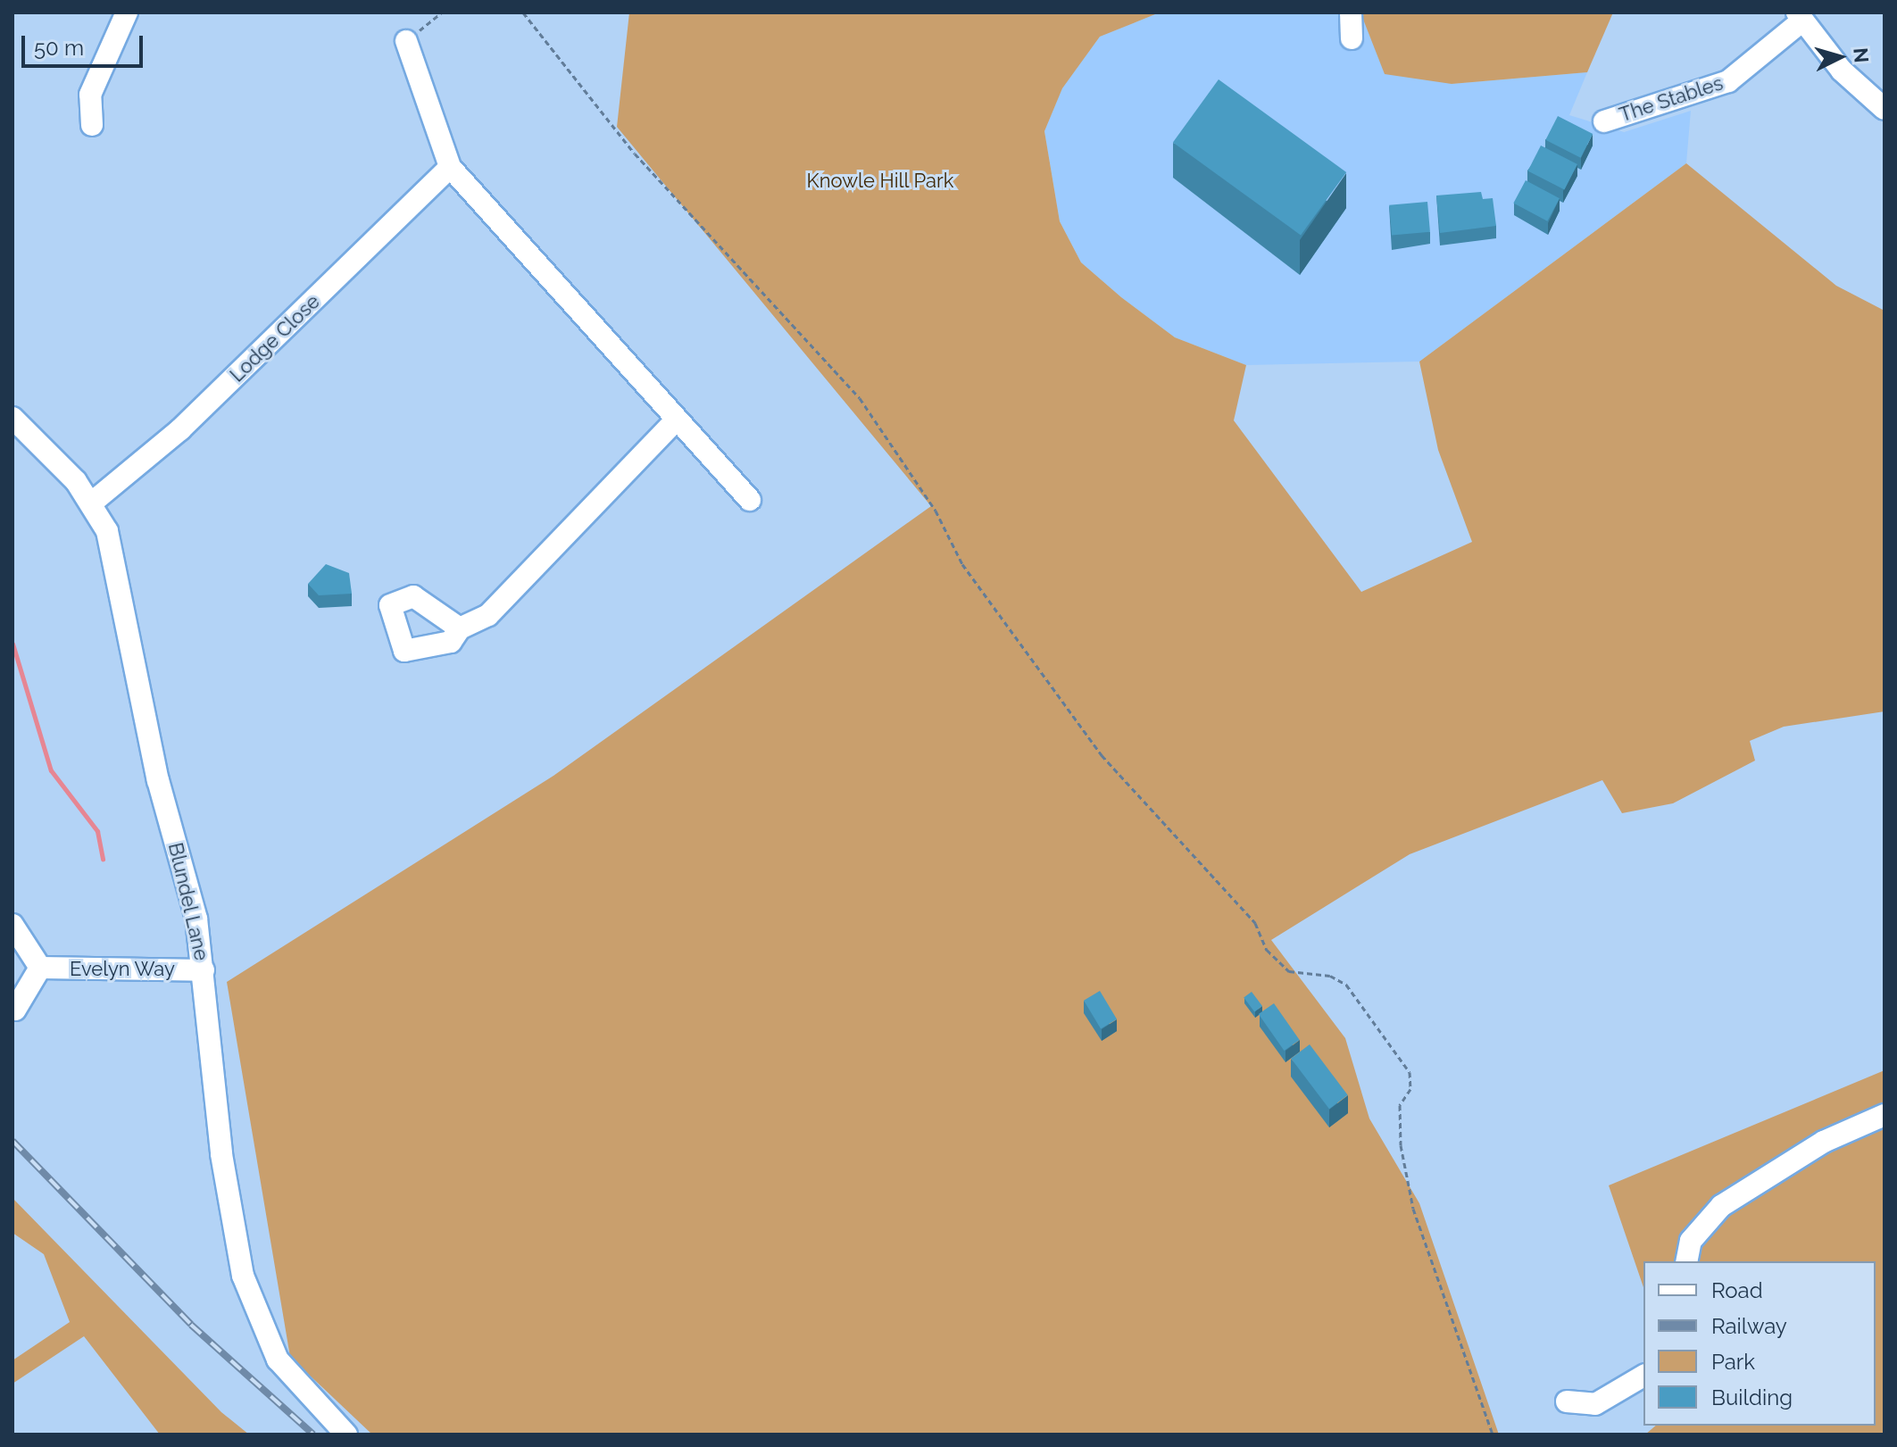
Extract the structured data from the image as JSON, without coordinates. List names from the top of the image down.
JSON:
{
  "streets": {
    "street": [
      "The Stables",
      "Lodge Close",
      "Blundel Lane",
      "Evelyn Way"
    ]
  },
  "crossings": [
    ["Lodge Close", "Blundel Lane"],
    ["Blundel Lane", "Evelyn Way"]
  ],
  "parks": ["Knowle Hill Park"],
  "legend": [
    "Road",
    "Railway",
    "Park",
    "Building"
  ],
  "scale_bar": "50 m",
  "north": "right"
}
